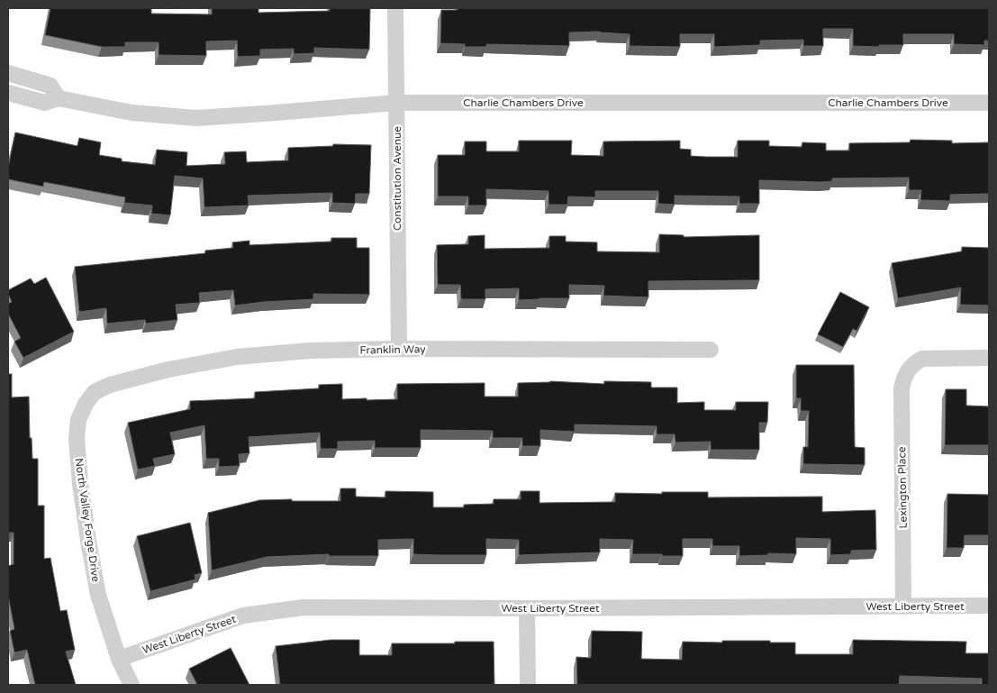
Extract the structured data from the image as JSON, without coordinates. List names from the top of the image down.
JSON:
{
  "streets": {
    "street": [
      "Charlie Chambers Drive",
      "Constitution Avenue",
      "Franklin Way",
      "Lexington Place",
      "North Valley Forge Drive",
      "West Liberty Street"
    ]
  },
  "crossings": [
    ["Charlie Chambers Drive", "Constitution Avenue"],
    ["Constitution Avenue", "Franklin Way"],
    ["Franklin Way", "North Valley Forge Drive"],
    ["Lexington Place", "West Liberty Street"],
    ["North Valley Forge Drive", "West Liberty Street"]
  ]
}
